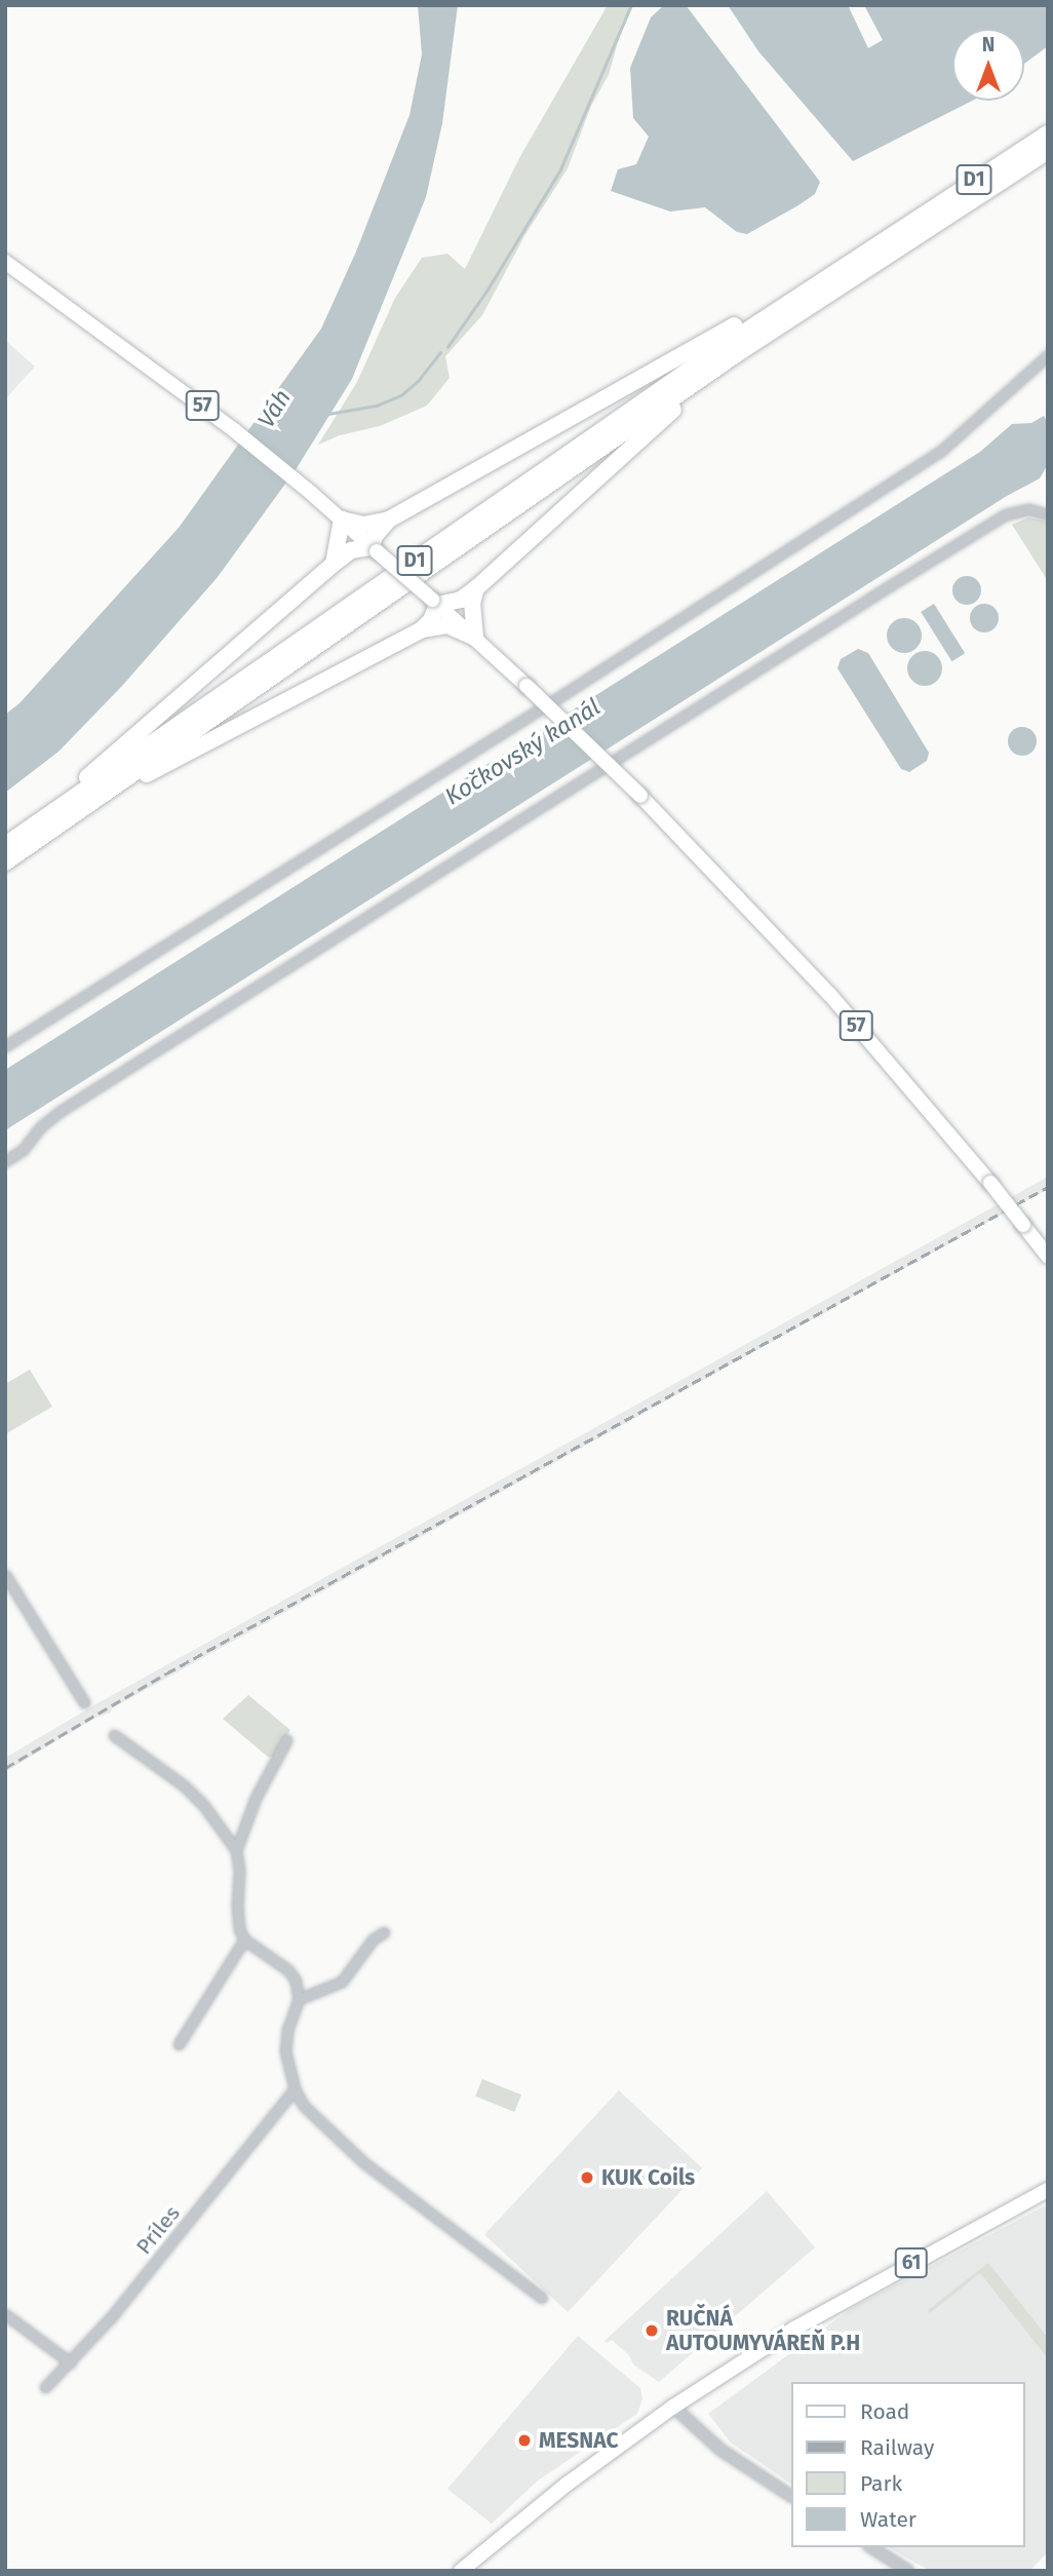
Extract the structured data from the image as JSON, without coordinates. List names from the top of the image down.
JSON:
{
  "streets": {
    "highway": ["D1"],
    "main road": ["57", "61"],
    "street": ["Príles"]
  },
  "water": ["Váh", "Kočkovský kanál"],
  "places": ["KUK Coils", "RUČNÁ AUTOUMYVÁREŇ P.H", "MESNAC"],
  "legend": [
    "Road",
    "Railway",
    "Park",
    "Water"
  ],
  "north": "top"
}
